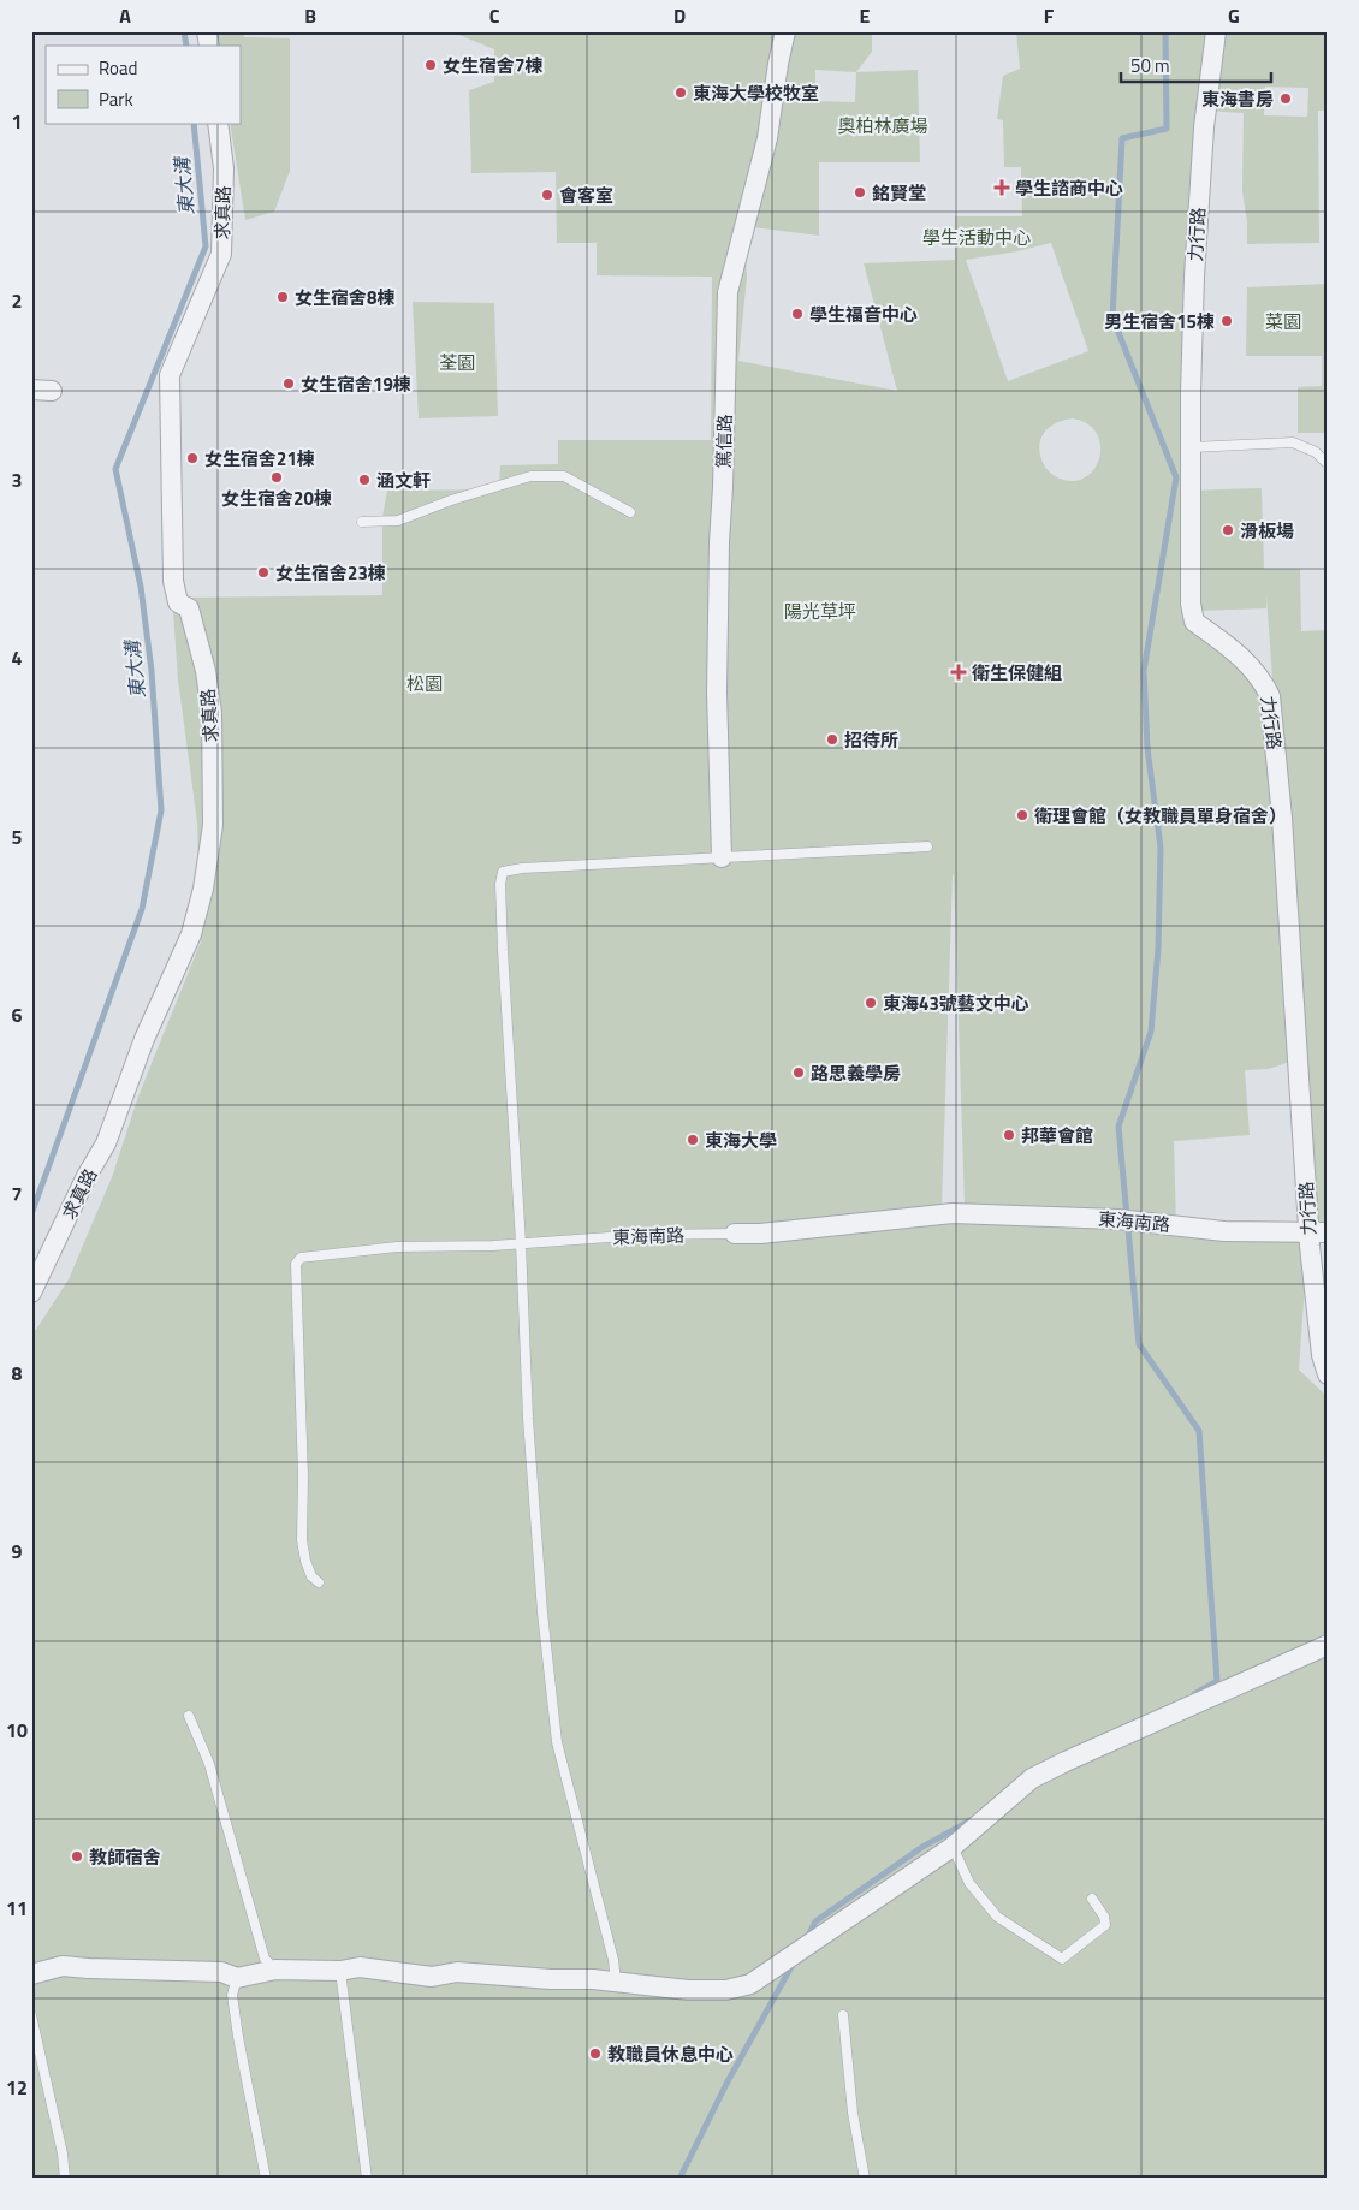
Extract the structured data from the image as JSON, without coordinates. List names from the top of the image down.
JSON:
{
  "streets": {
    "street": [
      "求真路",
      "力行路",
      "篤信路",
      "東海南路"
    ]
  },
  "crossings": [
    ["力行路", "東海南路"]
  ],
  "water": ["東大溝"],
  "parks": [
    "奧柏林廣場",
    "學生活動中心",
    "菜園",
    "荃園",
    "陽光草坪",
    "松園"
  ],
  "places": {
    "other": [
      "女生宿舍7棟",
      "東海大學校牧室",
      "東海書房",
      "銘賢堂",
      "會客室",
      "女生宿舍8棟",
      "學生福音中心",
      "男生宿舍15棟",
      "女生宿舍19棟",
      "女生宿舍21棟",
      "女生宿舍20棟",
      "涵文軒",
      "滑板場",
      "女生宿舍23棟",
      "招待所",
      "衛理會館（女教職員單身宿舍）",
      "東海43號藝文中心",
      "路思義學房",
      "邦華會館",
      "東海大學",
      "教師宿舍",
      "教職員休息中心"
    ],
    "health": ["學生諮商中心", "衛生保健組"]
  },
  "legend": ["Road", "Park"],
  "scale_bar": "50 m",
  "grid": {
    "columns": [
      "A",
      "B",
      "C",
      "D",
      "E",
      "F",
      "G"
    ],
    "rows": [
      "1",
      "2",
      "3",
      "4",
      "5",
      "6",
      "7",
      "8",
      "9",
      "10",
      "11",
      "12"
    ]
  }
}
